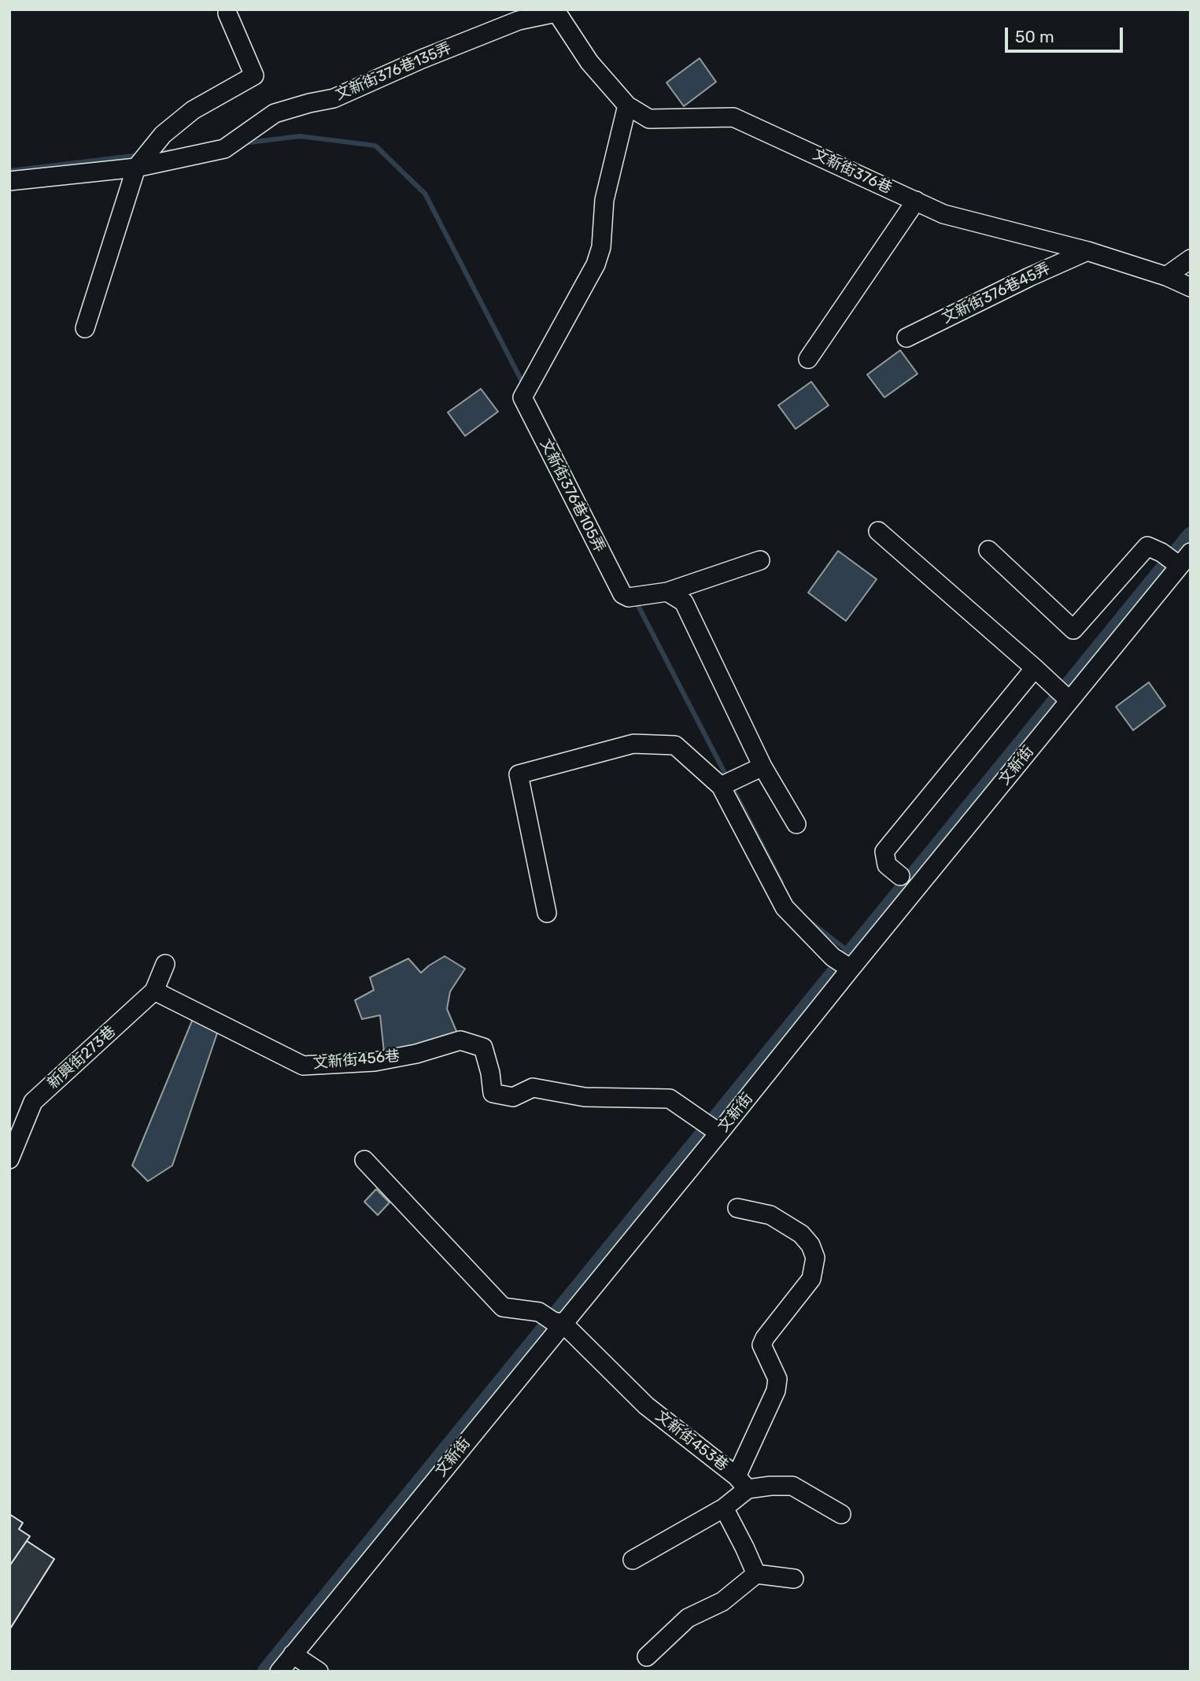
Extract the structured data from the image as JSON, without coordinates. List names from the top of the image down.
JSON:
{
  "streets": {
    "street": [
      "文新街376巷135弄",
      "文新街376巷",
      "文新街376巷45弄",
      "文新街376巷105弄",
      "文新街",
      "新興街273巷",
      "文新街456巷",
      "文新街453巷"
    ]
  },
  "crossings": [
    ["文新街376巷135弄", "文新街376巷"],
    ["文新街376巷", "文新街376巷45弄"],
    ["文新街376巷", "文新街376巷105弄"],
    ["文新街", "文新街456巷"],
    ["文新街", "文新街453巷"],
    ["新興街273巷", "文新街456巷"]
  ],
  "scale_bar": "50 m"
}
